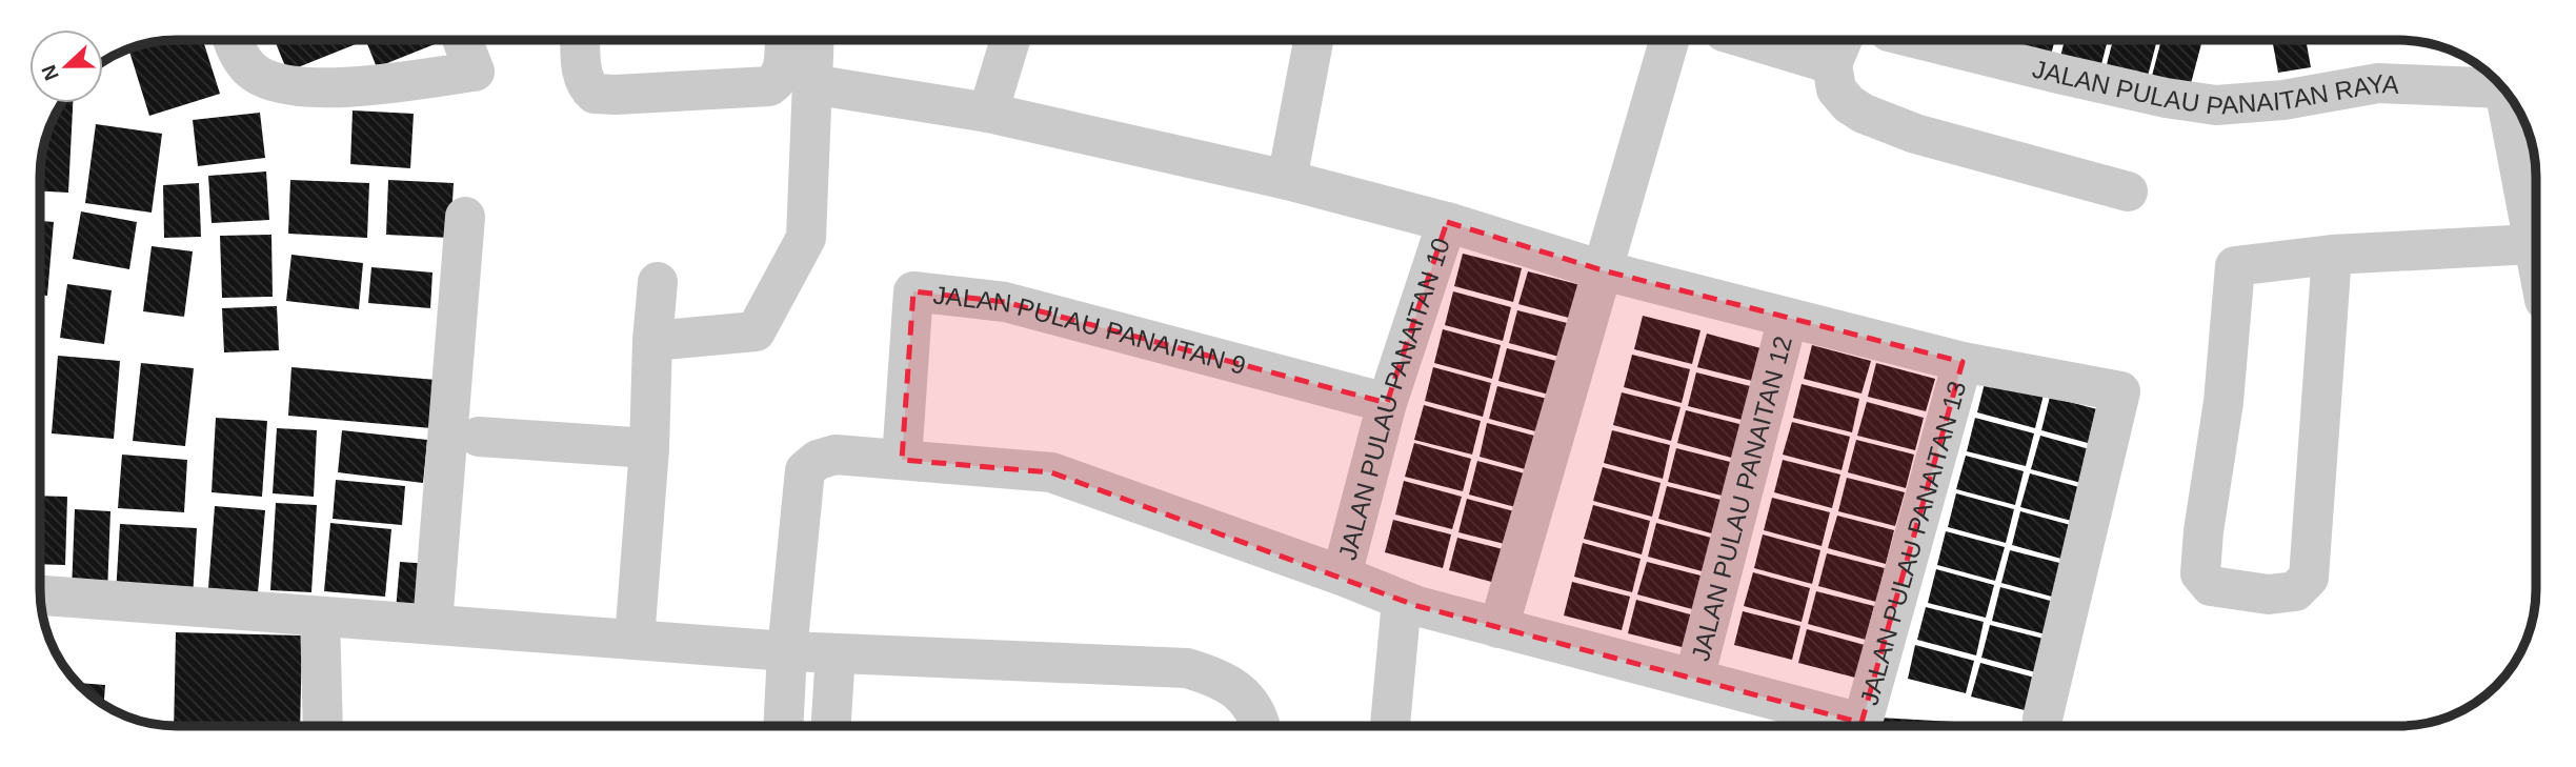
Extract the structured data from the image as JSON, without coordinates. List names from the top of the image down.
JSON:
{
  "streets": {
    "street": [
      "JALAN PULAU PANAITAN RAYA",
      "JALAN PULAU PANAITAN 9",
      "JALAN PULAU PANAITAN 10",
      "JALAN PULAU PANAITAN 12",
      "JALAN PULAU PANAITAN 13"
    ]
  },
  "crossings": [
    ["JALAN PULAU PANAITAN 9", "JALAN PULAU PANAITAN 10"]
  ],
  "north": "left"
}
